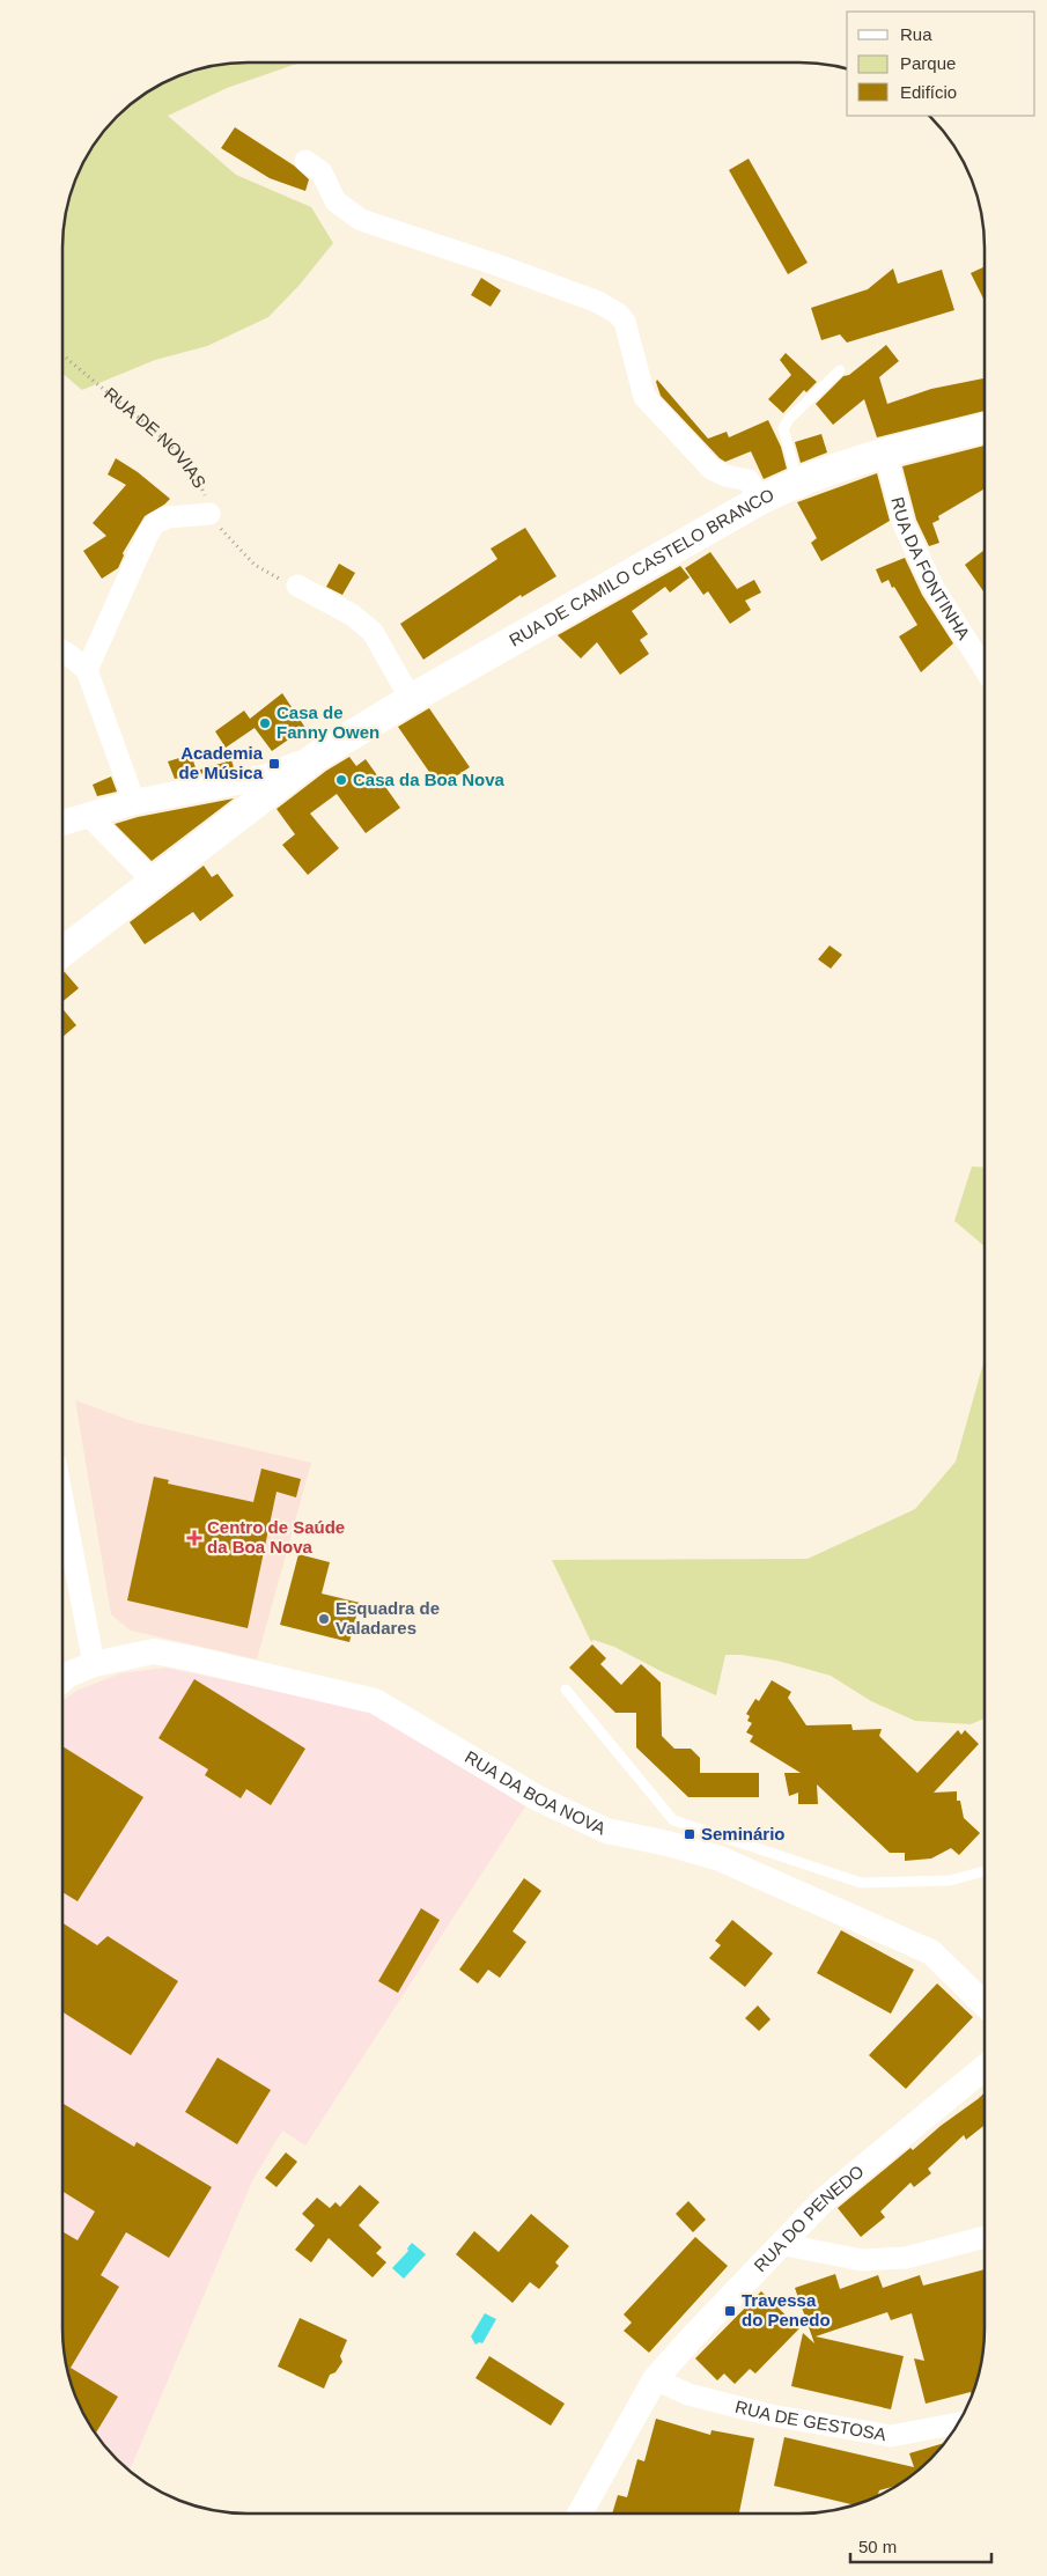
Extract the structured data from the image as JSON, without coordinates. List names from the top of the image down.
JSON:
{
  "streets": {
    "main road": ["RUA DE CAMILO CASTELO BRANCO"],
    "street": [
      "RUA DA FONTINHA",
      "RUA DA BOA NOVA",
      "RUA DO PENEDO",
      "RUA DE GESTOSA"
    ],
    "path": ["RUA DE NOVIAS"]
  },
  "crossings": [
    ["RUA DA FONTINHA", "RUA DE CAMILO CASTELO BRANCO"],
    ["RUA DO PENEDO", "RUA DE GESTOSA"]
  ],
  "places": {
    "other": ["Casa de Fanny Owen", "Casa da Boa Nova", "Esquadra de Valadares"],
    "transit": ["Academia de Música", "Seminário", "Travessa do Penedo"],
    "health": ["Centro de Saúde da Boa Nova"]
  },
  "legend": ["Rua", "Parque", "Edifício"],
  "scale_bar": "50 m"
}
